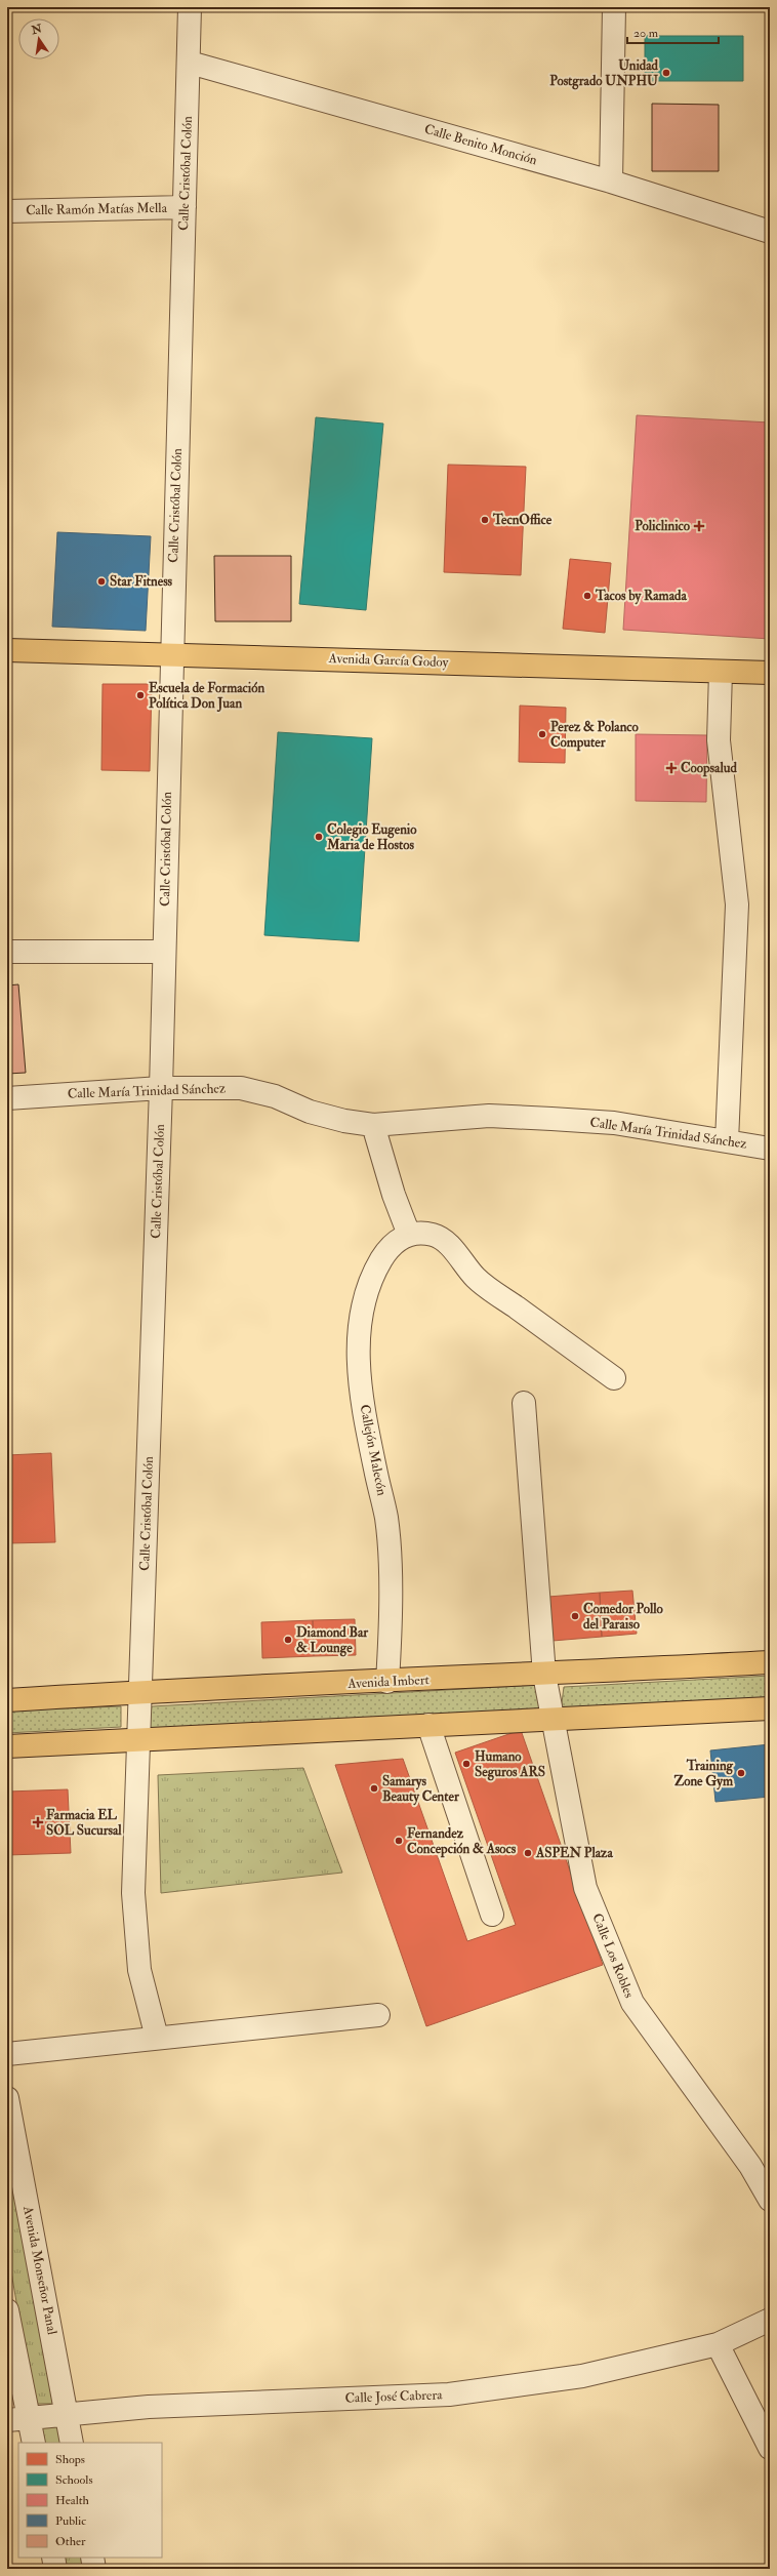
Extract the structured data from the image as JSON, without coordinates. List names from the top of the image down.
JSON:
{
  "streets": {
    "main road": ["Avenida García Godoy", "Avenida Imbert"],
    "street": [
      "Calle Benito Monción",
      "Calle Cristóbal Colón",
      "Calle Ramón Matías Mella",
      "Calle María Trinidad Sánchez",
      "Callejón Malecón",
      "Calle Los Robles",
      "Avenida Monseñor Panal",
      "Calle José Cabrera"
    ]
  },
  "crossings": [
    ["Calle Benito Monción", "Calle Cristóbal Colón"],
    ["Calle Cristóbal Colón", "Calle Ramón Matías Mella"],
    ["Calle Cristóbal Colón", "Avenida García Godoy"],
    ["Calle Cristóbal Colón", "Calle María Trinidad Sánchez"],
    ["Calle Cristóbal Colón", "Avenida Imbert"],
    ["Callejón Malecón", "Avenida Imbert"],
    ["Avenida Imbert", "Calle Los Robles"],
    ["Avenida Monseñor Panal", "Calle José Cabrera"]
  ],
  "places": {
    "other": [
      "Unidad Postgrado UNPHU",
      "TecnOffice",
      "Star Fitness",
      "Tacos by Ramada",
      "Escuela de Formación Política Don Juan",
      "Perez & Polanco Computer",
      "Colegio Eugenio Maria de Hostos",
      "Comedor Pollo del Paraiso",
      "Diamond Bar & Lounge",
      "Humano Seguros ARS",
      "Training Zone Gym",
      "Samarys Beauty Center",
      "Fernandez Concepción & Asocs",
      "ASPEN Plaza"
    ],
    "health": ["Policlinico", "Coopsalud", "Farmacia EL SOL Sucursal"]
  },
  "legend": [
    "Shops",
    "Schools",
    "Health",
    "Public",
    "Other"
  ],
  "scale_bar": "20 m",
  "north": "top"
}
